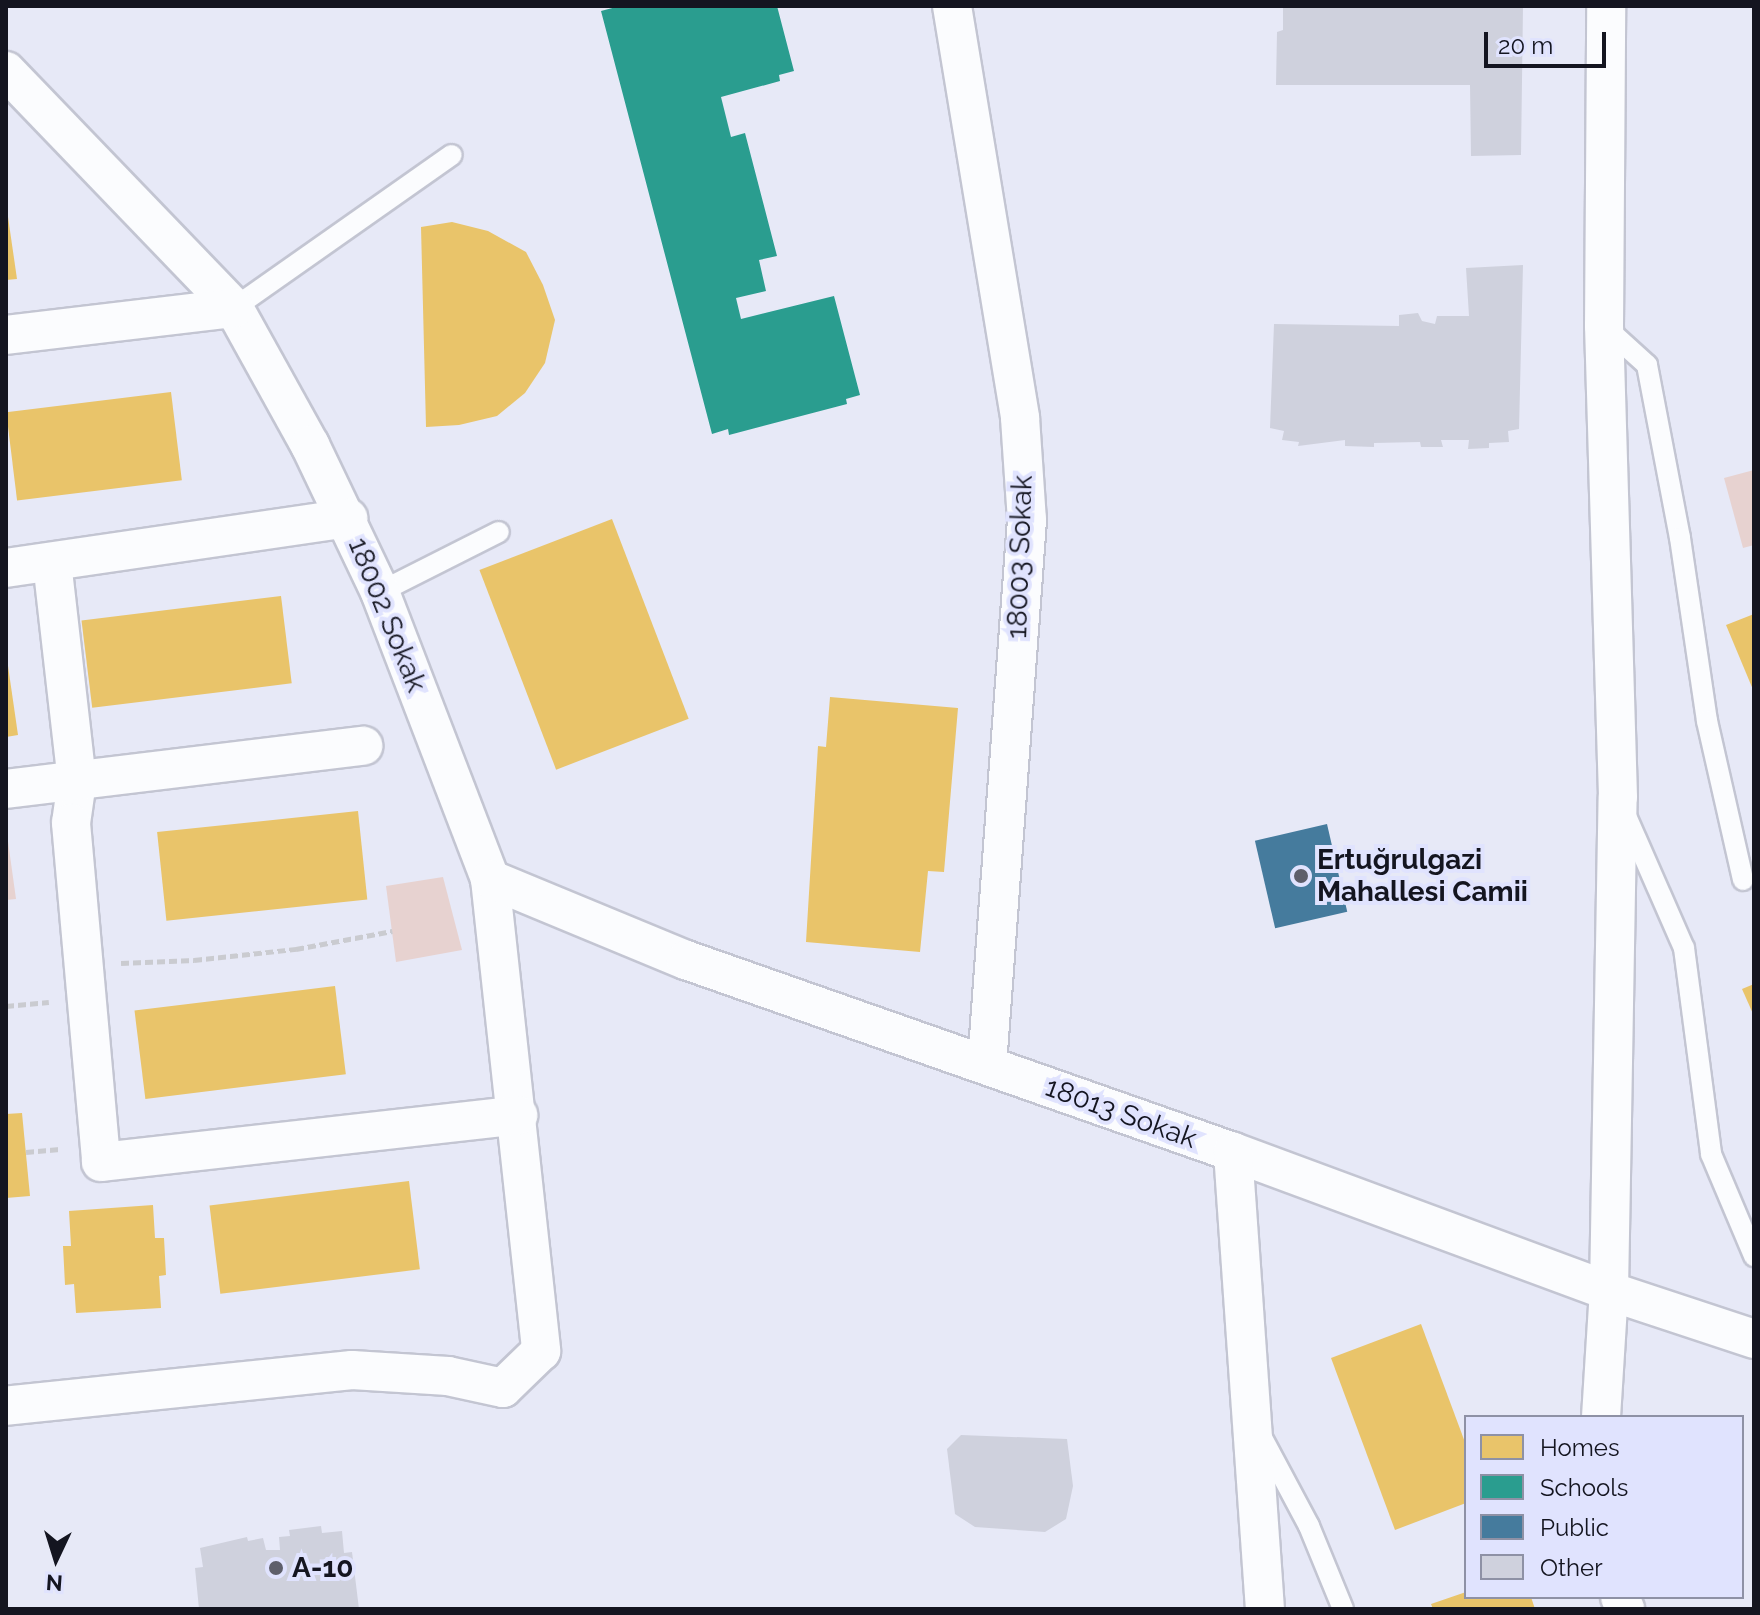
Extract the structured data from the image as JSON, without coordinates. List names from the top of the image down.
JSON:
{
  "streets": {
    "street": ["18003 Sokak", "18002 Sokak", "18013 Sokak"]
  },
  "crossings": [
    ["18003 Sokak", "18013 Sokak"],
    ["18002 Sokak", "18013 Sokak"]
  ],
  "places": ["Ertuğrulgazi Mahallesi Camii", "A-10"],
  "legend": [
    "Homes",
    "Schools",
    "Public",
    "Other"
  ],
  "scale_bar": "20 m",
  "north": "bottom"
}
